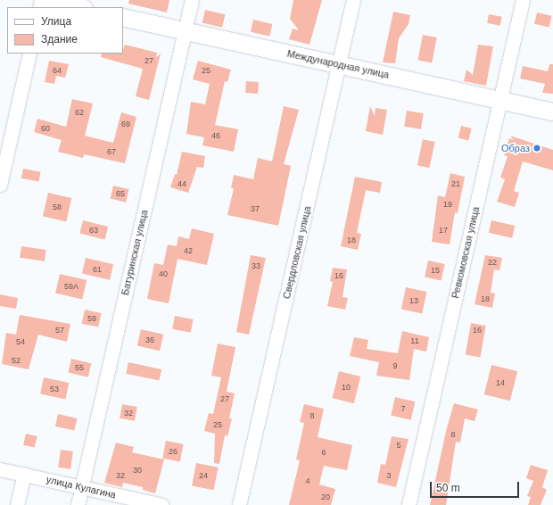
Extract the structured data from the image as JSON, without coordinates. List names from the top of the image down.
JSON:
{
  "streets": {
    "main road": ["Международная улица"],
    "street": [
      "Батуринская улица",
      "Свердловская улица",
      "Ревкомовская улица",
      "улица Кулагина"
    ]
  },
  "crossings": [
    ["Международная улица", "Батуринская улица"],
    ["Международная улица", "Свердловская улица"],
    ["Международная улица", "Ревкомовская улица"],
    ["Батуринская улица", "улица Кулагина"]
  ],
  "places": ["Образ"],
  "house_numbers": [
    "27",
    "64",
    "25",
    "62",
    "69",
    "60",
    "46",
    "67",
    "44",
    "21",
    "65",
    "19",
    "58",
    "37",
    "63",
    "17",
    "18",
    "42",
    "22",
    "33",
    "61",
    "15",
    "40",
    "16",
    "59А",
    "18",
    "13",
    "59",
    "57",
    "16",
    "36",
    "11",
    "54",
    "52",
    "9",
    "55",
    "14",
    "10",
    "53",
    "27",
    "7",
    "32",
    "8",
    "25",
    "8",
    "5",
    "26",
    "6",
    "30",
    "32",
    "24",
    "3",
    "4",
    "20"
  ],
  "legend": ["Улица", "Здание"],
  "scale_bar": "50 m"
}
